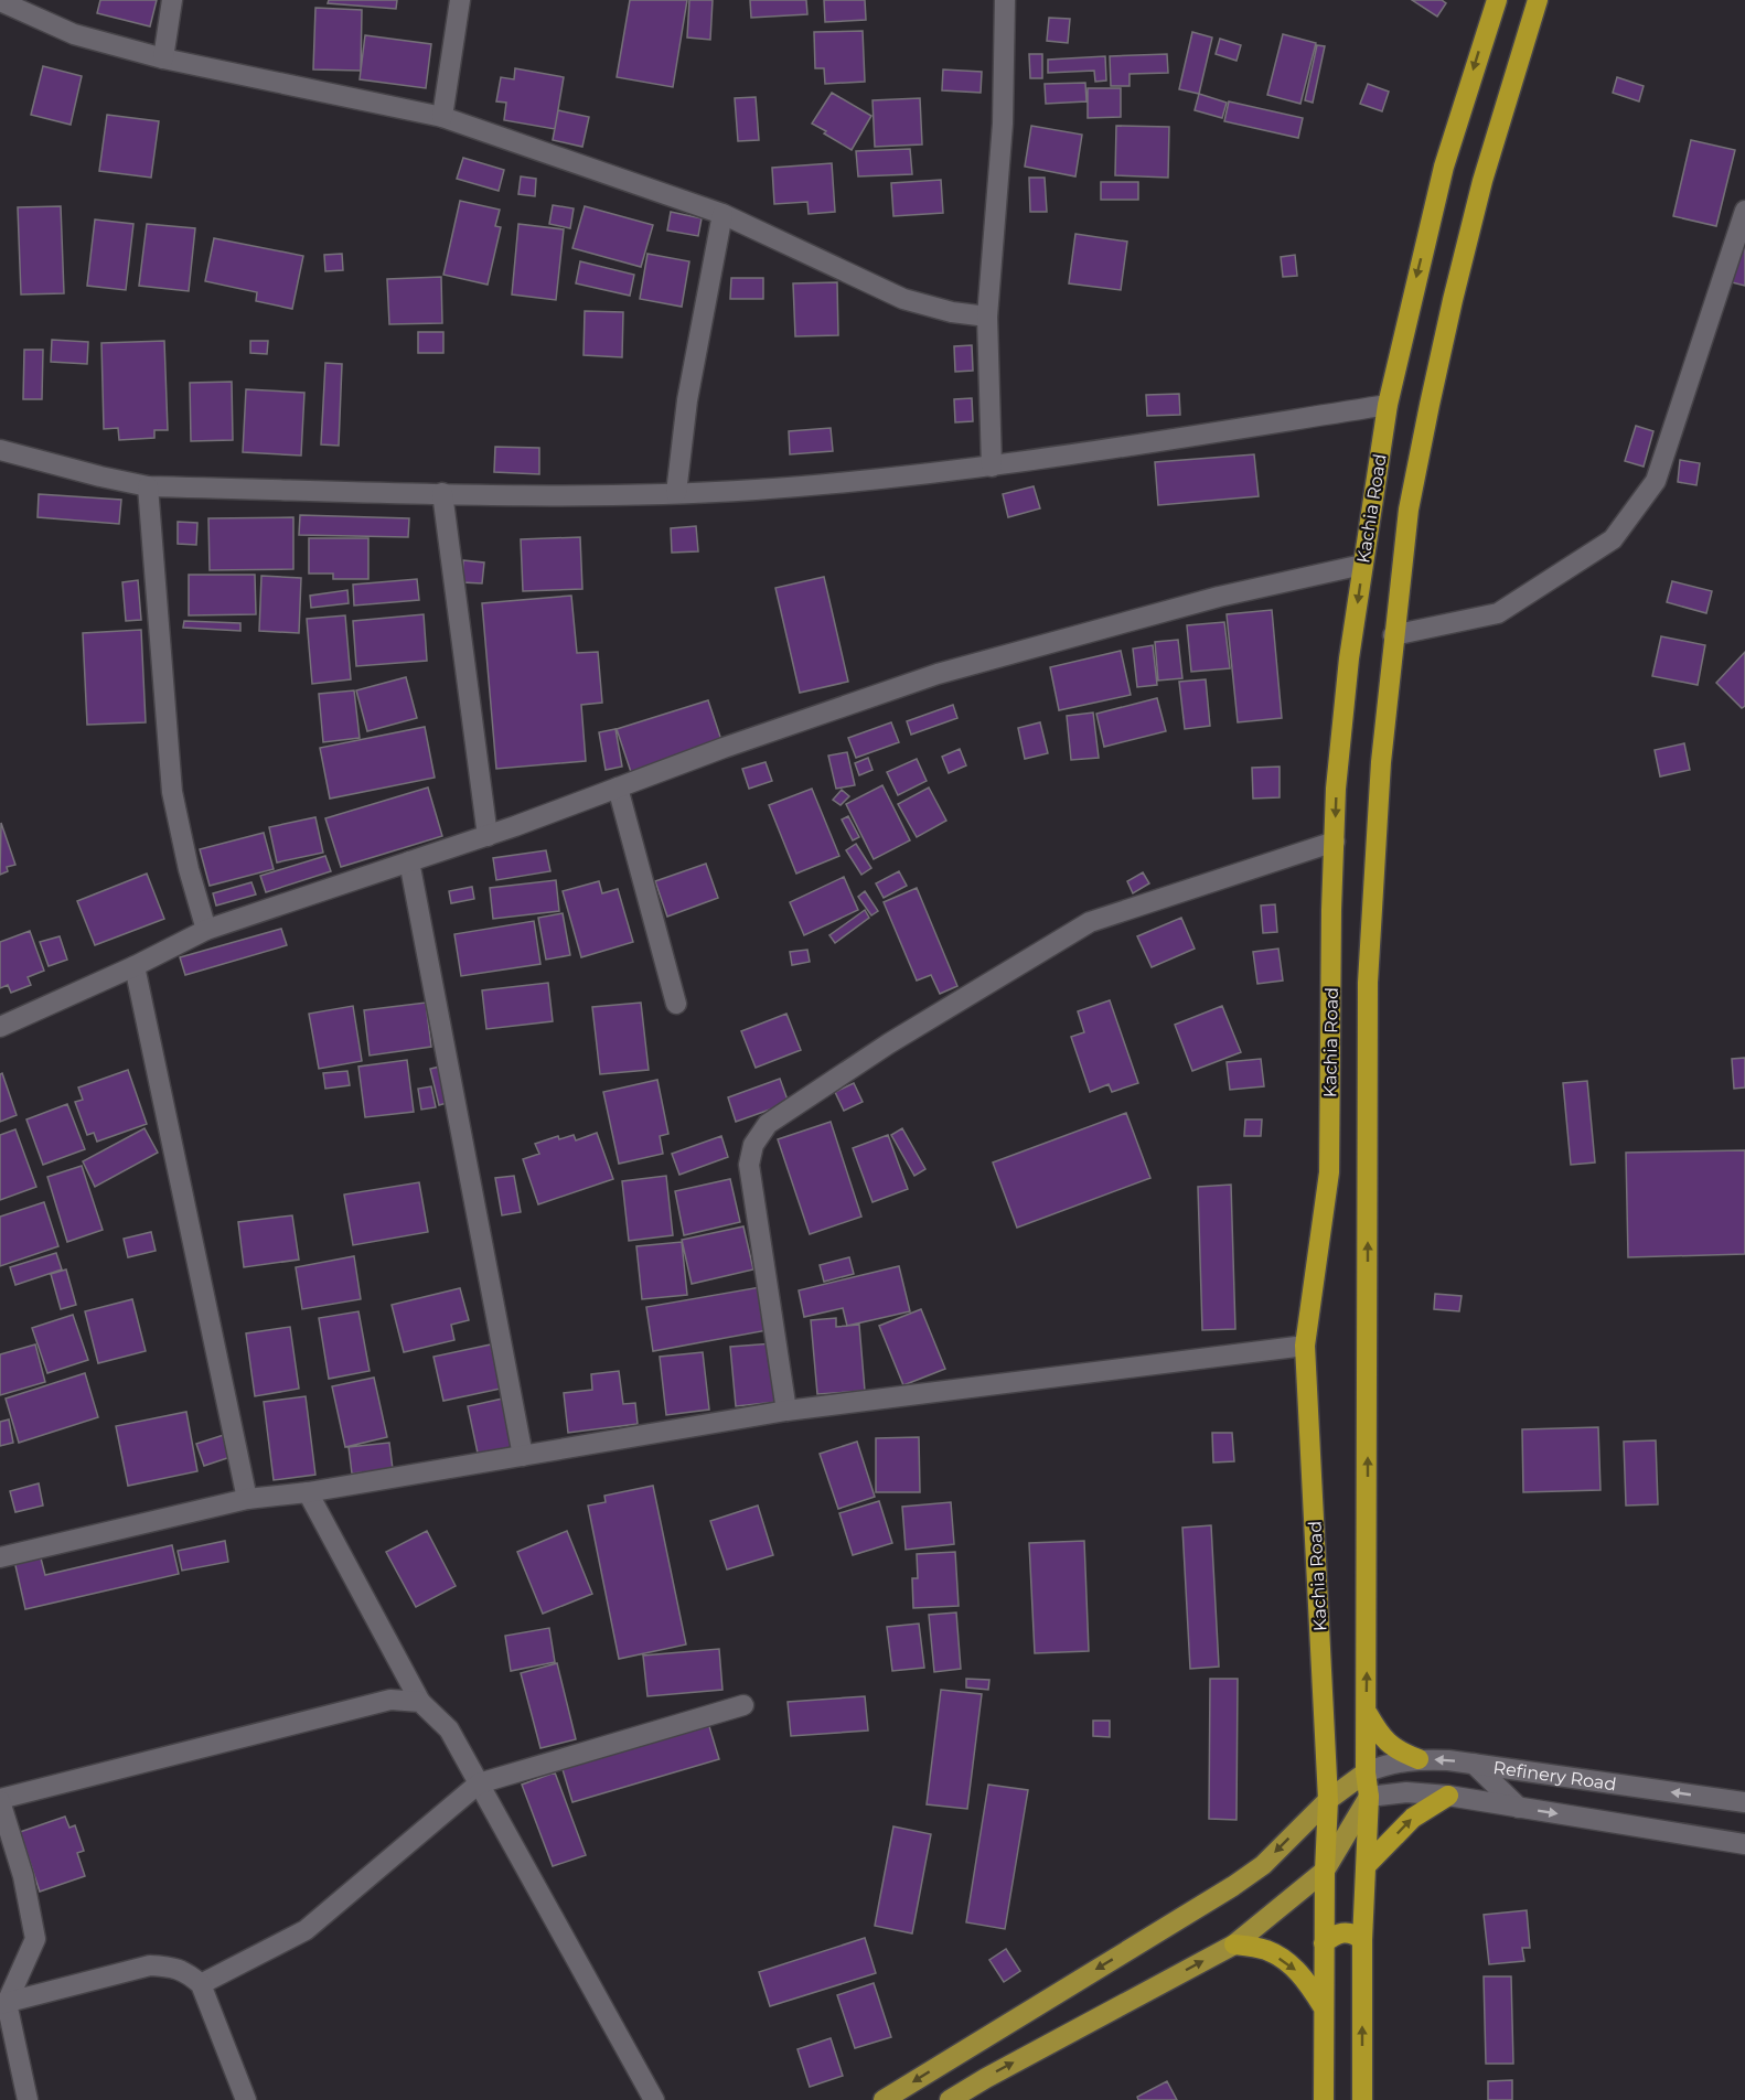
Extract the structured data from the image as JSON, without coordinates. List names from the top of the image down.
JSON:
{
  "streets": {
    "highway": ["Kachia Road"],
    "street": ["Refinery Road"]
  },
  "crossings": [
    ["Kachia Road", "Refinery Road"]
  ]
}
